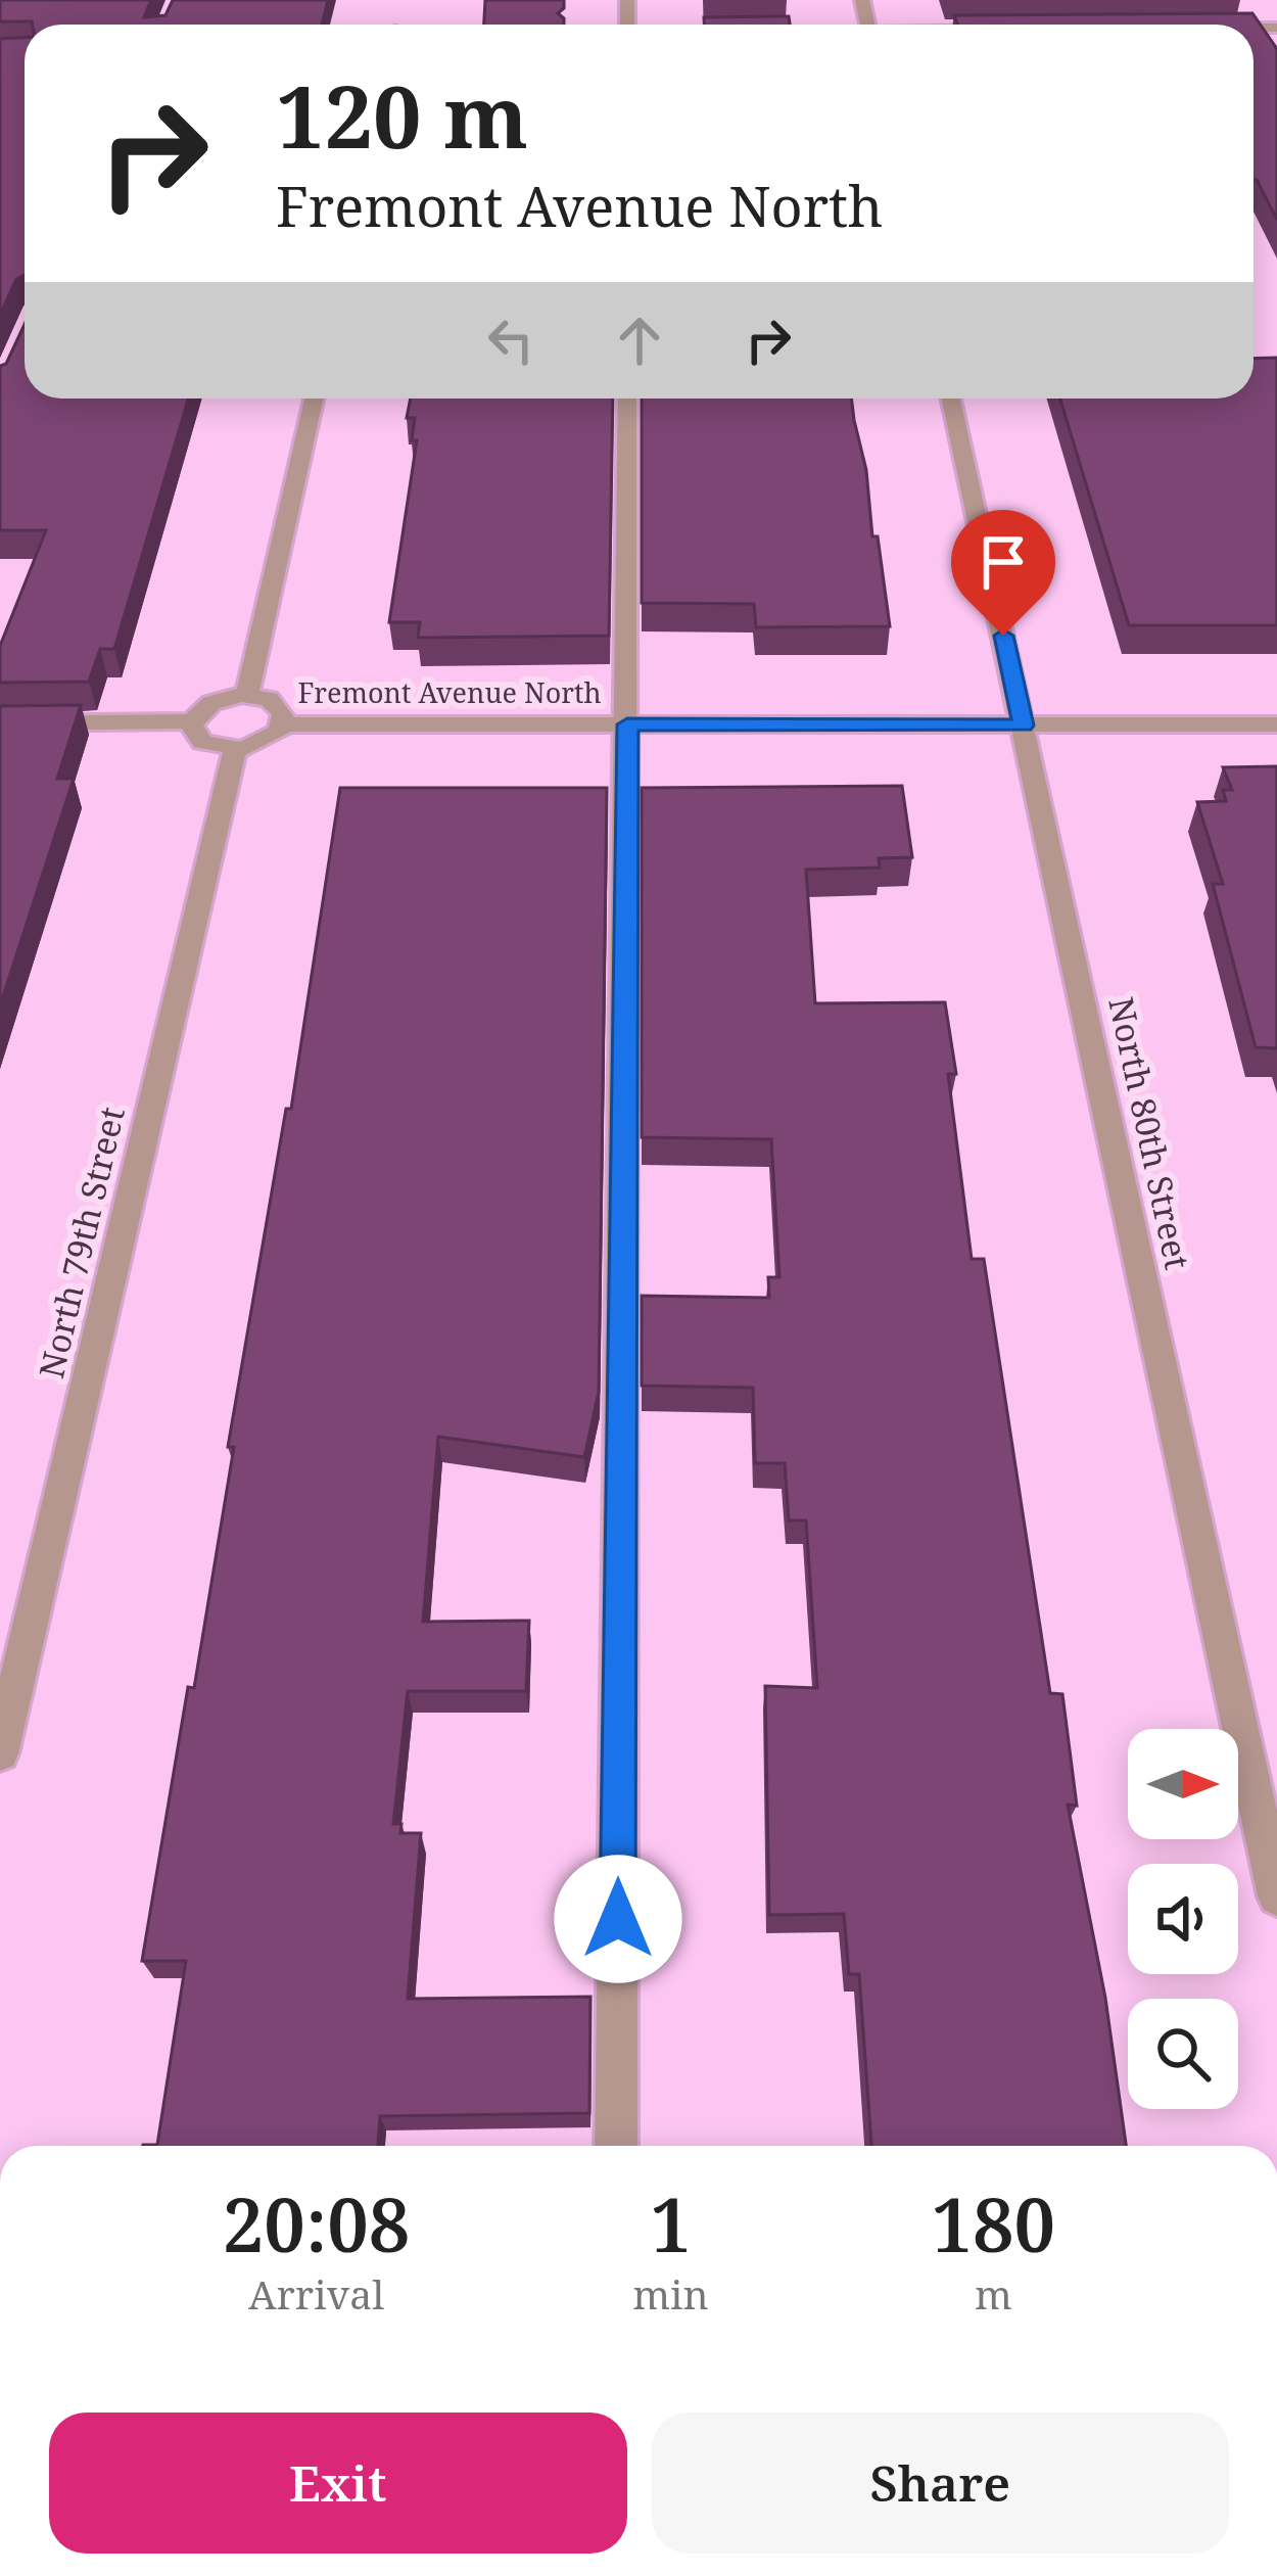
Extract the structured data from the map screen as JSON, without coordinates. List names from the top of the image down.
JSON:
{
  "streets": {
    "street": ["Fremont Avenue North", "North 80th Street", "North 79th Street"]
  },
  "crossings": [
    ["Fremont Avenue North", "North 80th Street"]
  ],
  "north": "right",
  "page": {
    "turn": ["120 m", "Fremont Avenue North"],
    "eta": [
      "20:08",
      "Arrival",
      "1",
      "min",
      "180",
      "m"
    ],
    "buttons": ["Exit", "Share"]
  }
}
